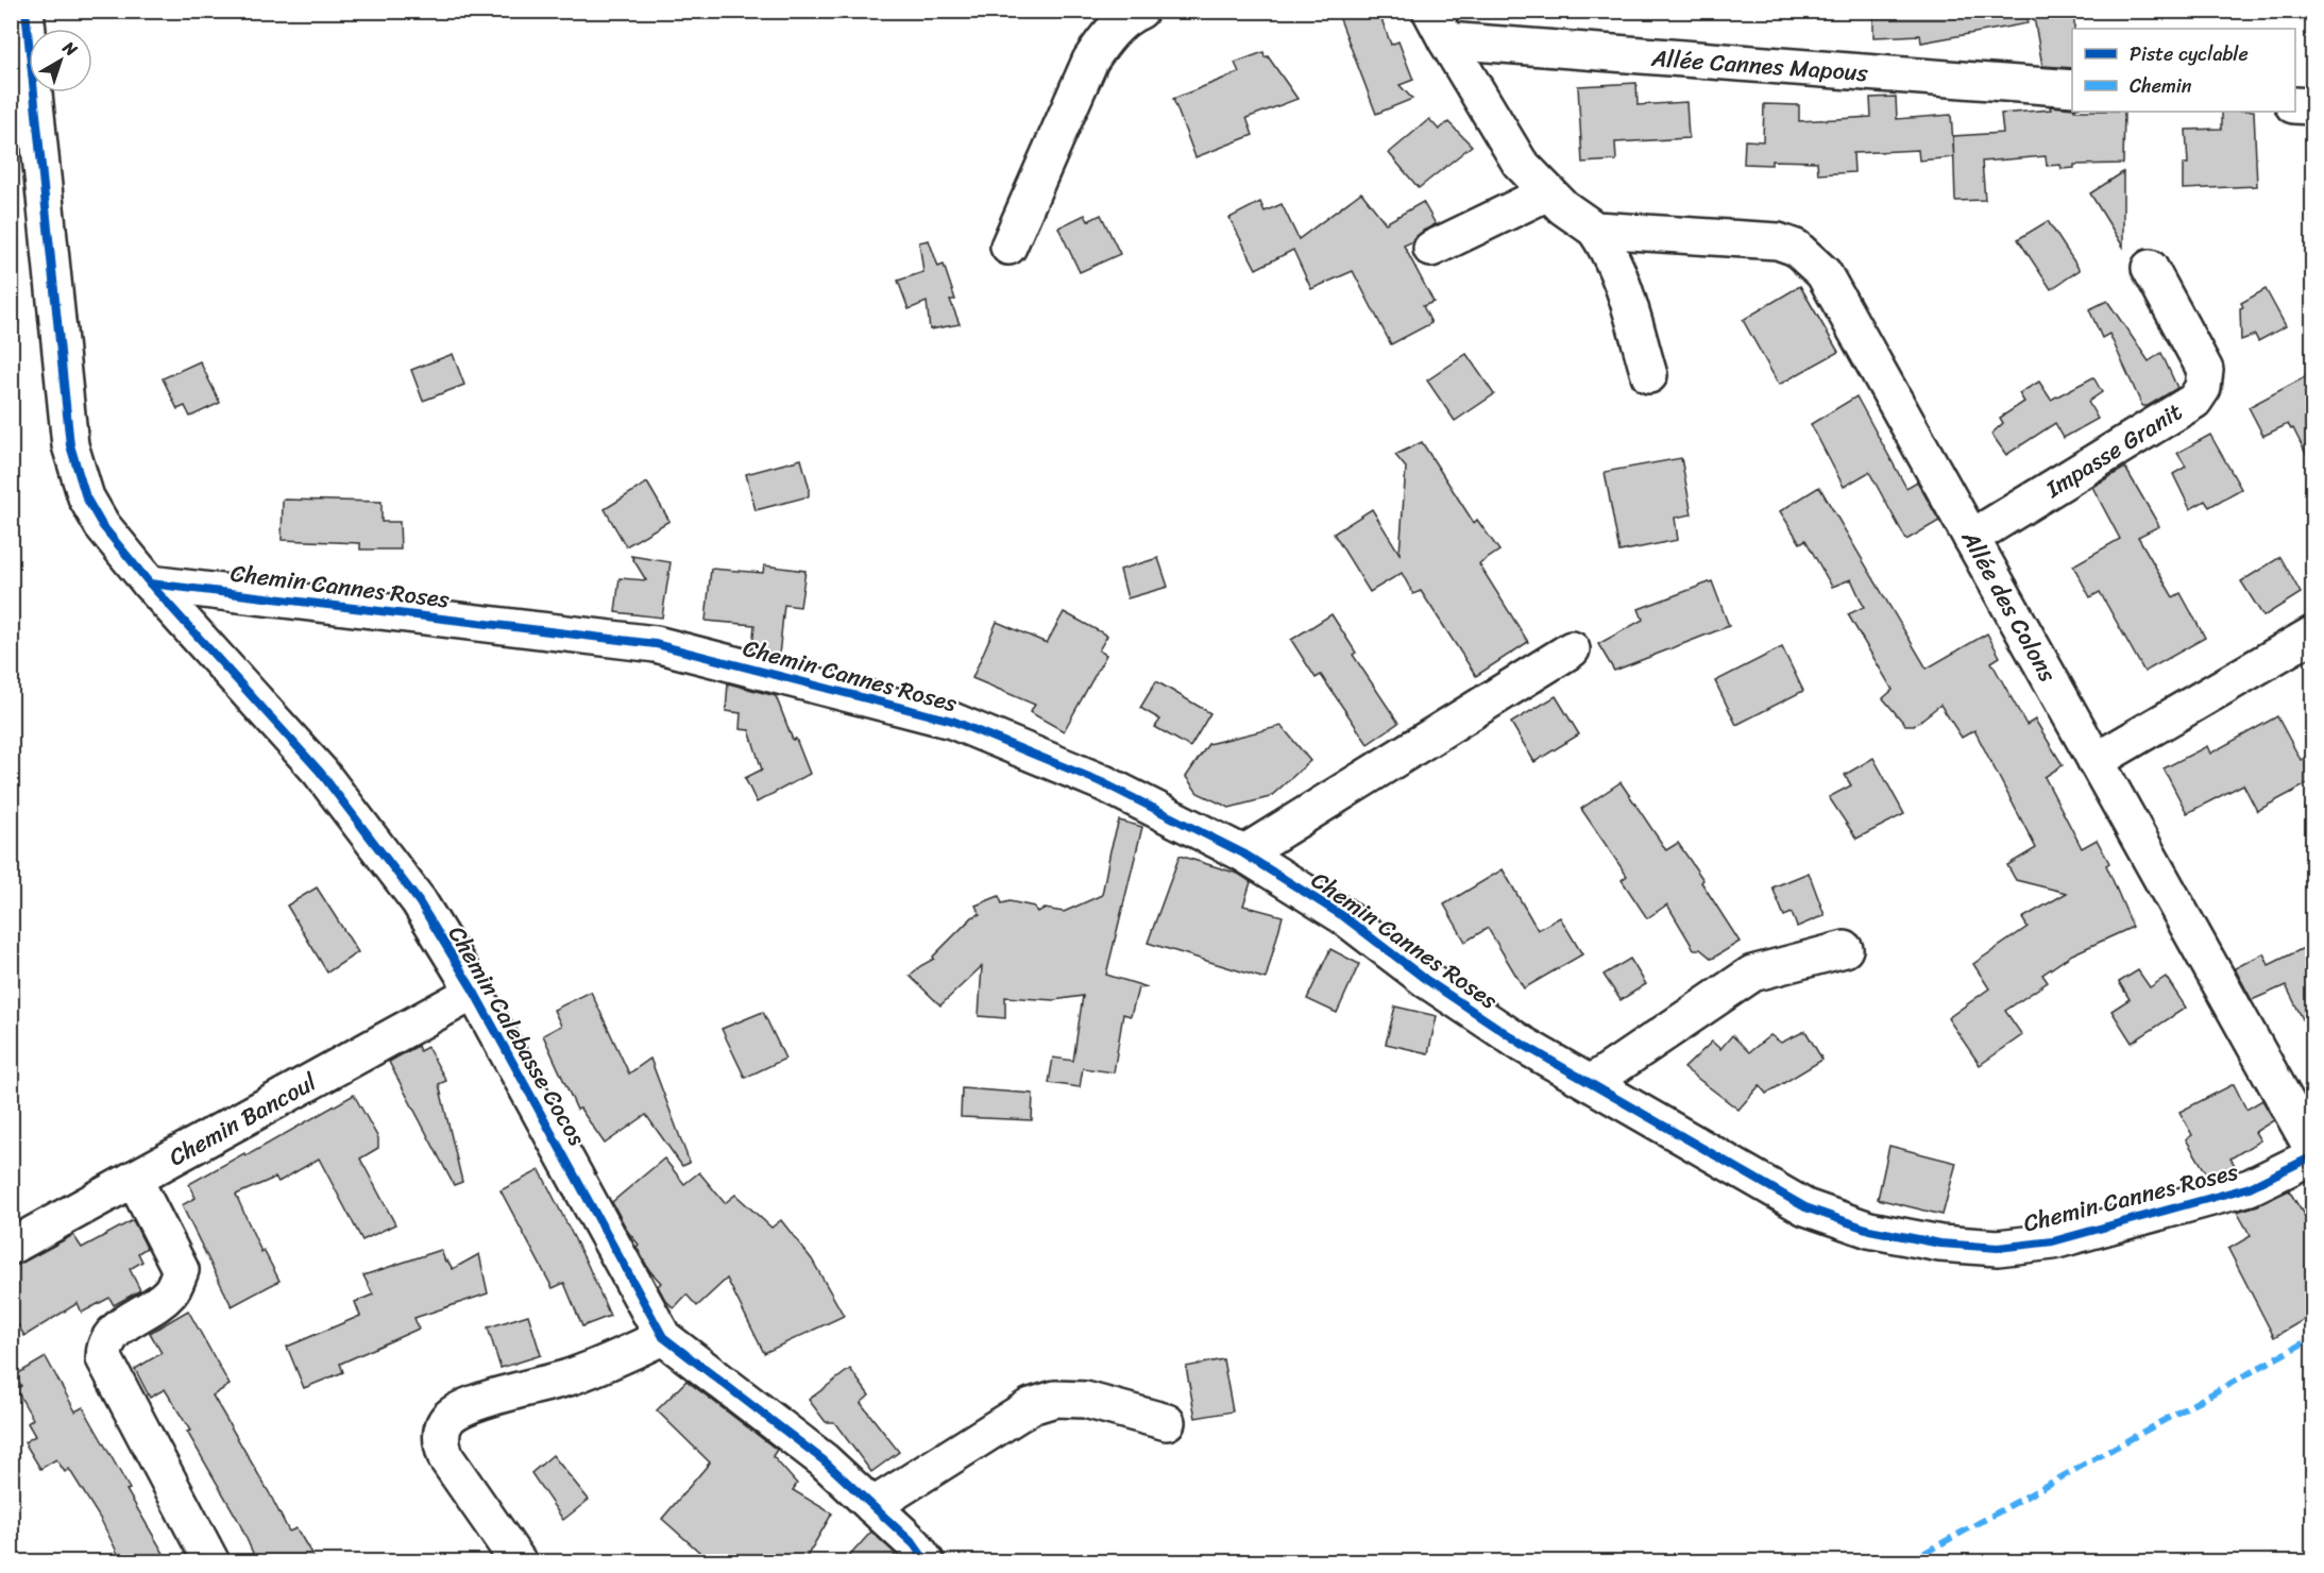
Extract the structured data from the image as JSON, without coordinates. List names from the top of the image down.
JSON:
{
  "streets": {
    "street": [
      "Allée Cannes Mapous",
      "Impasse Granit",
      "Chemin Cannes Roses",
      "Allée des Colons",
      "Chemin Calebasse Cocos",
      "Chemin Bancoul"
    ]
  },
  "crossings": [
    ["Impasse Granit", "Allée des Colons"],
    ["Chemin Cannes Roses", "Chemin Calebasse Cocos"],
    ["Chemin Calebasse Cocos", "Chemin Bancoul"]
  ],
  "legend": ["Piste cyclable", "Chemin"],
  "north": "top right"
}
